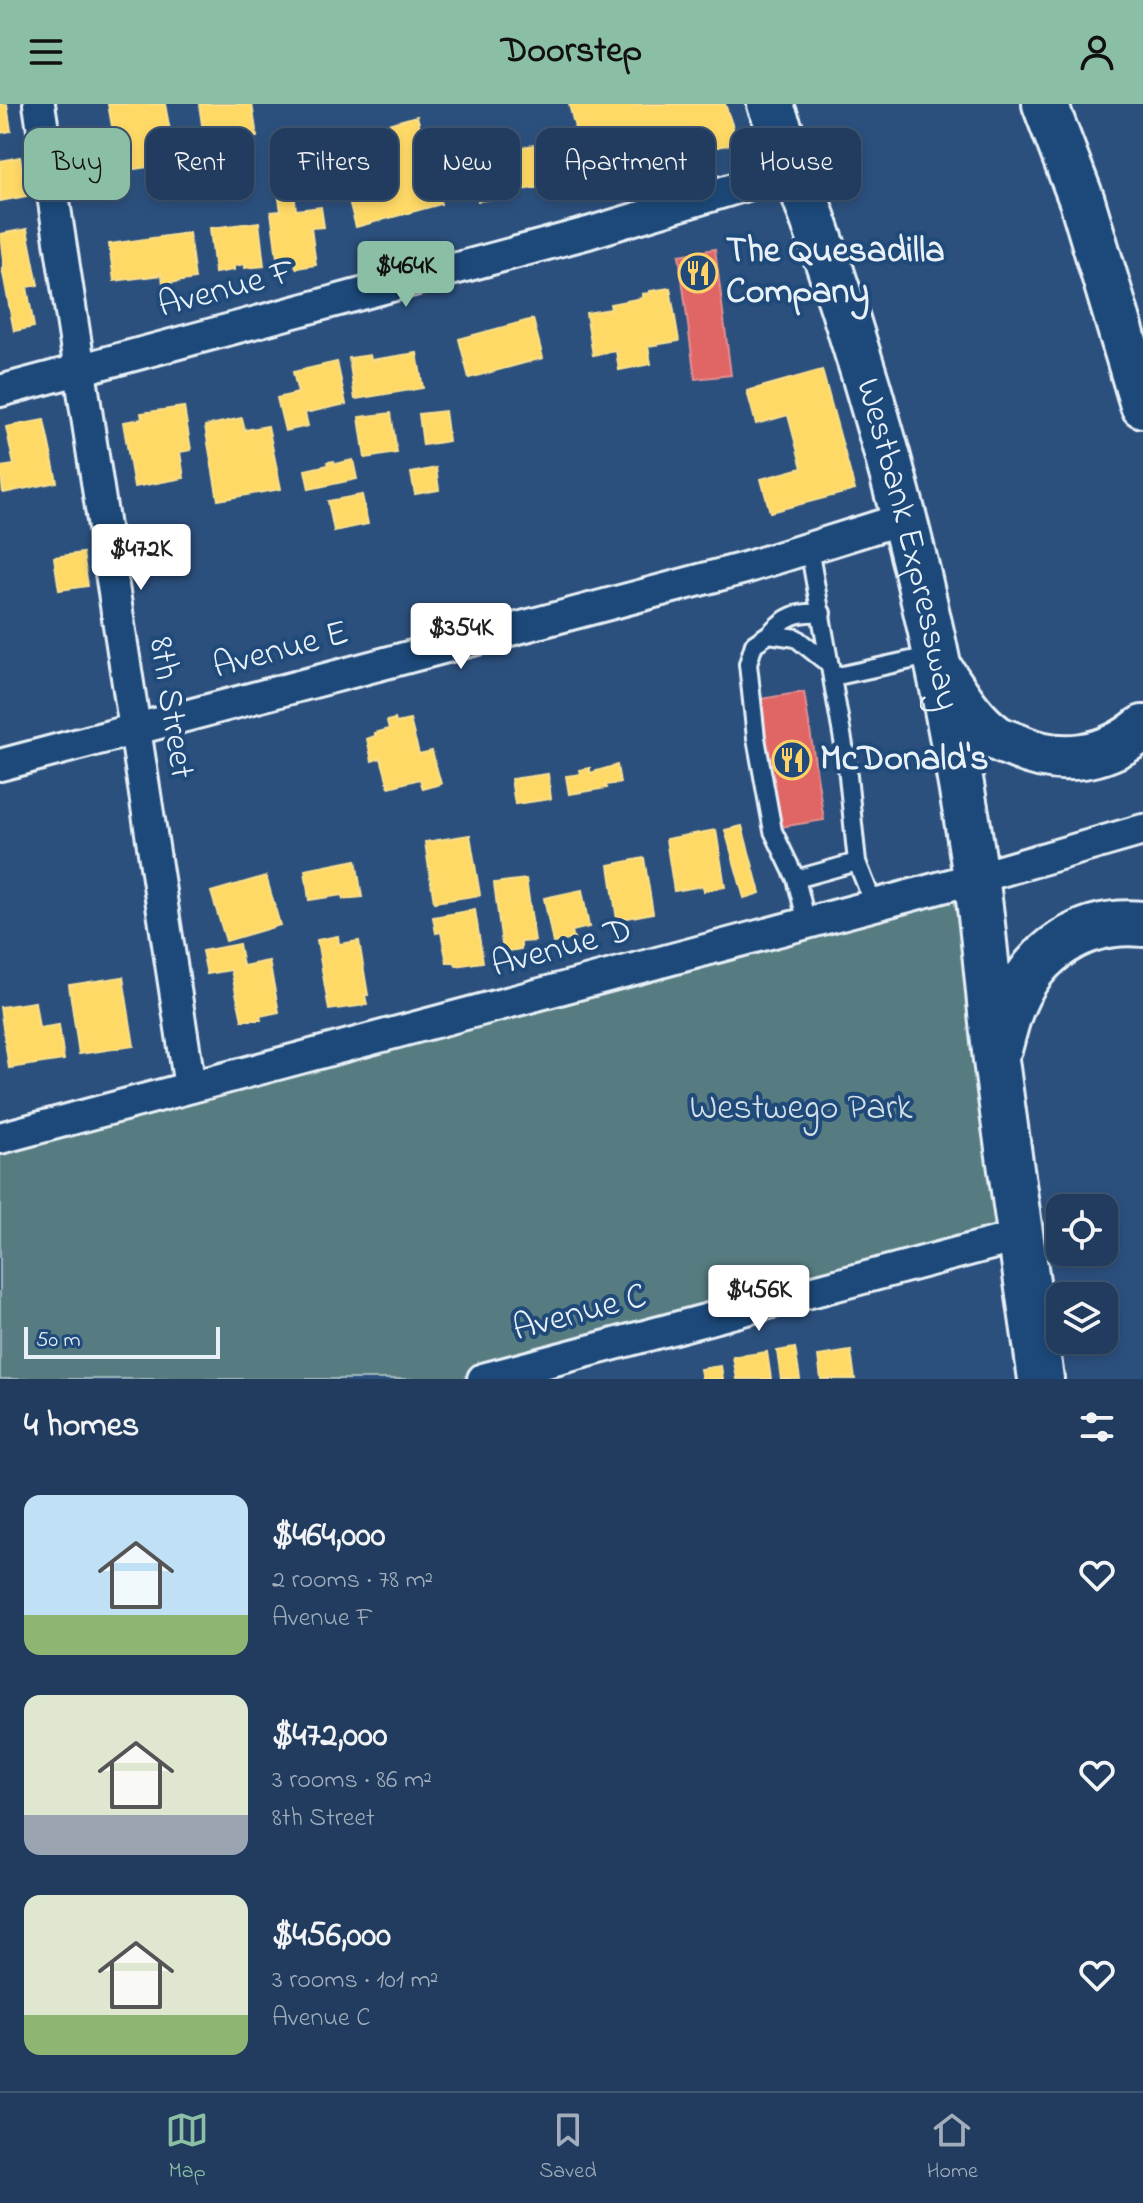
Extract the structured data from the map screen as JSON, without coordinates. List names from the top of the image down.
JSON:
{
  "streets": {
    "highway": ["Westbank Expressway"],
    "street": [
      "Avenue F",
      "Avenue E",
      "8th Street",
      "Avenue D",
      "Avenue C"
    ]
  },
  "crossings": [
    ["Avenue F", "8th Street"],
    ["Westbank Expressway", "Avenue E"],
    ["Westbank Expressway", "Avenue D"],
    ["Westbank Expressway", "Avenue C"],
    ["Avenue E", "8th Street"],
    ["8th Street", "Avenue D"]
  ],
  "parks": ["Westwego Park"],
  "places": {
    "restaurant": ["The Quesadilla Company", "McDonald's"]
  },
  "scale_bar": "50 m",
  "page": {
    "header": "Doorstep",
    "chip": [
      "Buy",
      "Rent",
      "Filters",
      "New",
      "Apartment",
      "House"
    ],
    "price": [
      "$464K",
      "$472K",
      "$354K",
      "$456K"
    ],
    "scale": "50 m",
    "heading": "4 homes",
    "list": [
      {
        "name": "$464,000",
        "note": "2 rooms · 78 m² · Avenue F"
      },
      {
        "name": "$472,000",
        "note": "3 rooms · 86 m² · 8th Street"
      },
      {
        "name": "$456,000",
        "note": "3 rooms · 101 m² · Avenue C"
      }
    ],
    "tabs": ["Map", "Saved", "Home"]
  }
}
